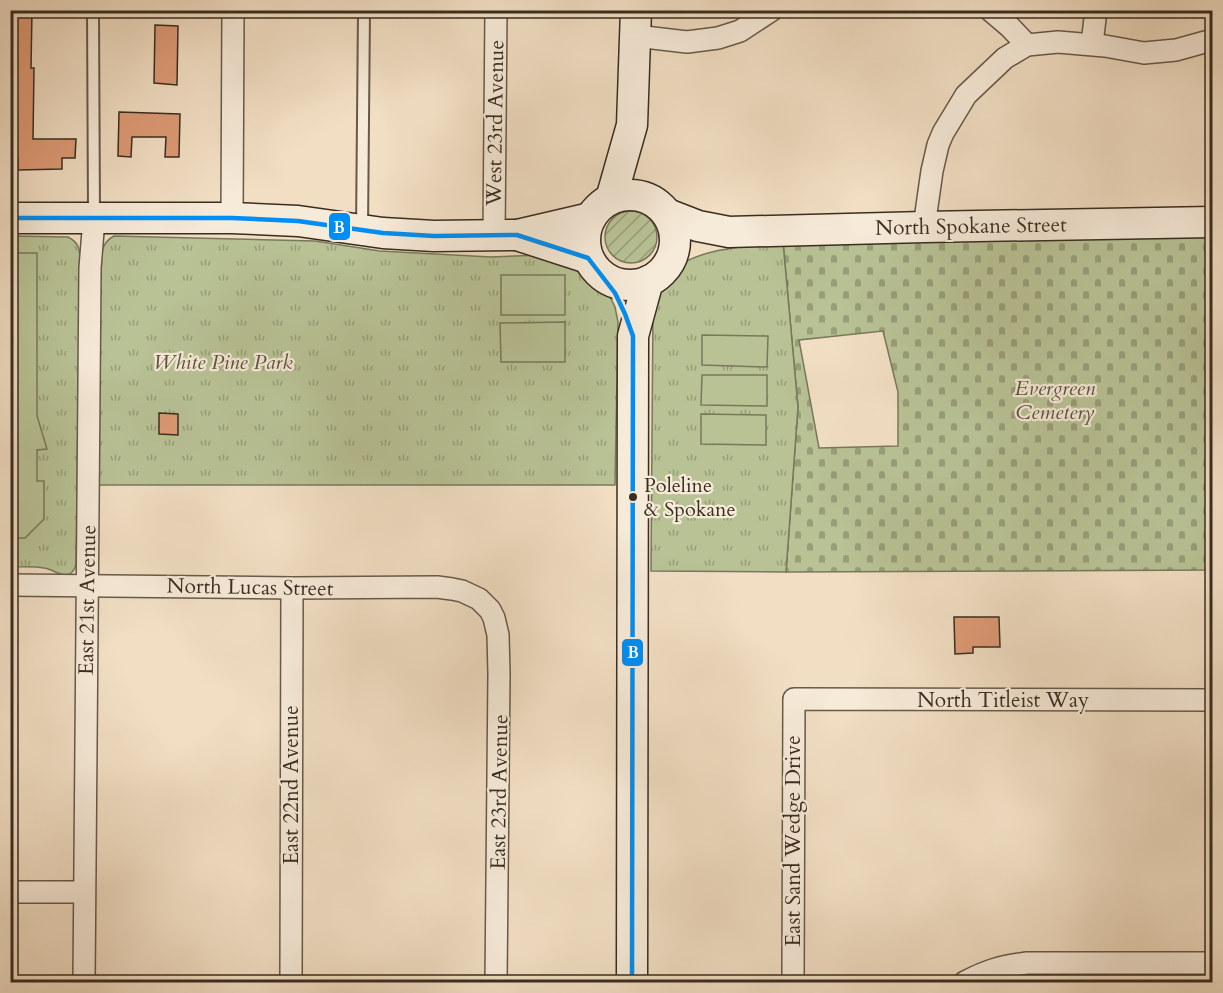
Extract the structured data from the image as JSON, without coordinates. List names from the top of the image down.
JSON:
{
  "streets": {
    "main road": ["North Spokane Street"],
    "street": [
      "West 23rd Avenue",
      "North Lucas Street",
      "East 21st Avenue",
      "North Titleist Way",
      "East 22nd Avenue",
      "East 23rd Avenue",
      "East Sand Wedge Drive"
    ]
  },
  "crossings": [
    ["North Lucas Street", "East 21st Avenue"],
    ["North Lucas Street", "East 22nd Avenue"],
    ["North Lucas Street", "East 23rd Avenue"],
    ["North Titleist Way", "East Sand Wedge Drive"]
  ],
  "parks": ["White Pine Park", "Evergreen Cemetery"],
  "places": ["Poleline & Spokane"],
  "lines": ["transit line B"]
}
